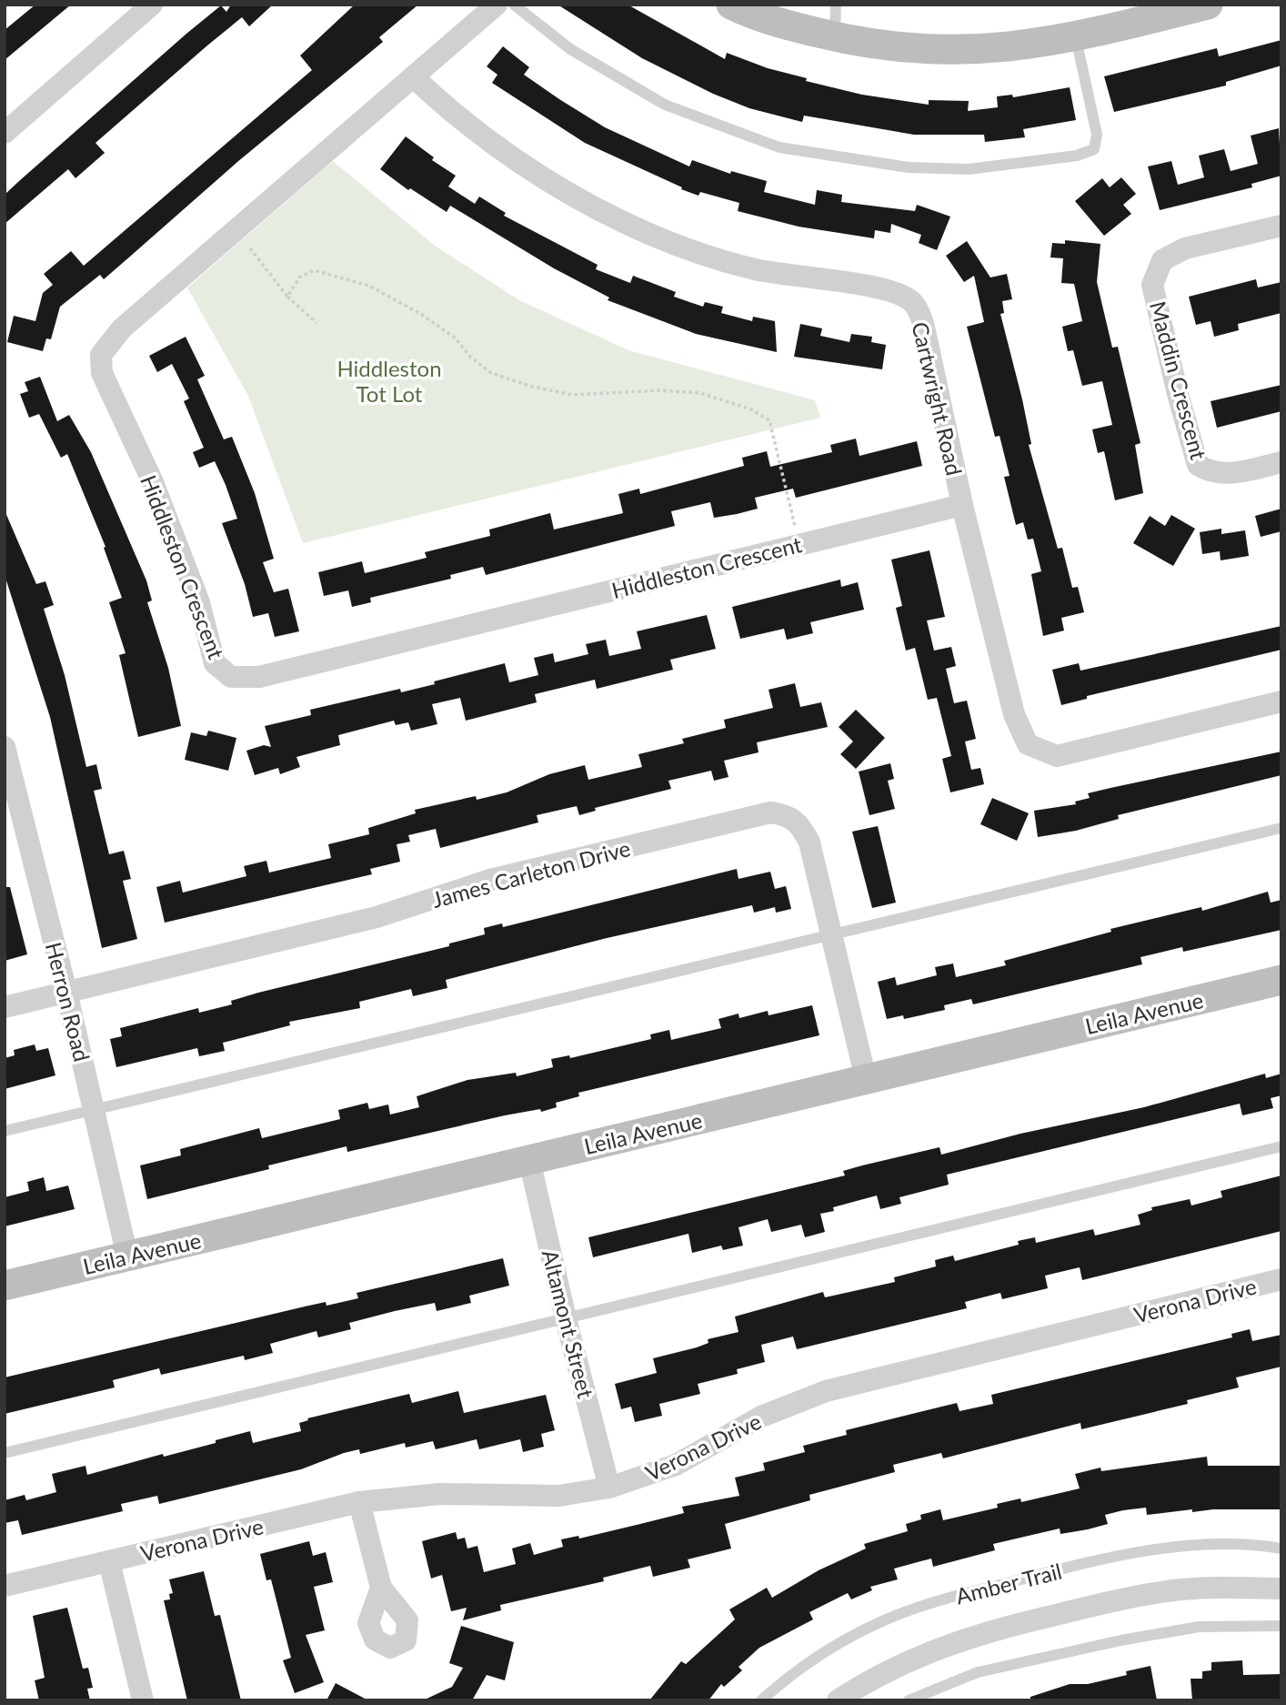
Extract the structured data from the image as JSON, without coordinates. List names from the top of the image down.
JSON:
{
  "streets": {
    "street": [
      "Maddin Crescent",
      "Cartwright Road",
      "Hiddleston Crescent",
      "James Carleton Drive",
      "Herron Road",
      "Leila Avenue",
      "Verona Drive",
      "Altamont Street",
      "Amber Trail"
    ]
  },
  "crossings": [
    ["Cartwright Road", "Hiddleston Crescent"],
    ["James Carleton Drive", "Herron Road"],
    ["James Carleton Drive", "Leila Avenue"],
    ["Herron Road", "Leila Avenue"],
    ["Leila Avenue", "Altamont Street"],
    ["Verona Drive", "Altamont Street"]
  ],
  "parks": ["Hiddleston Tot Lot"]
}
